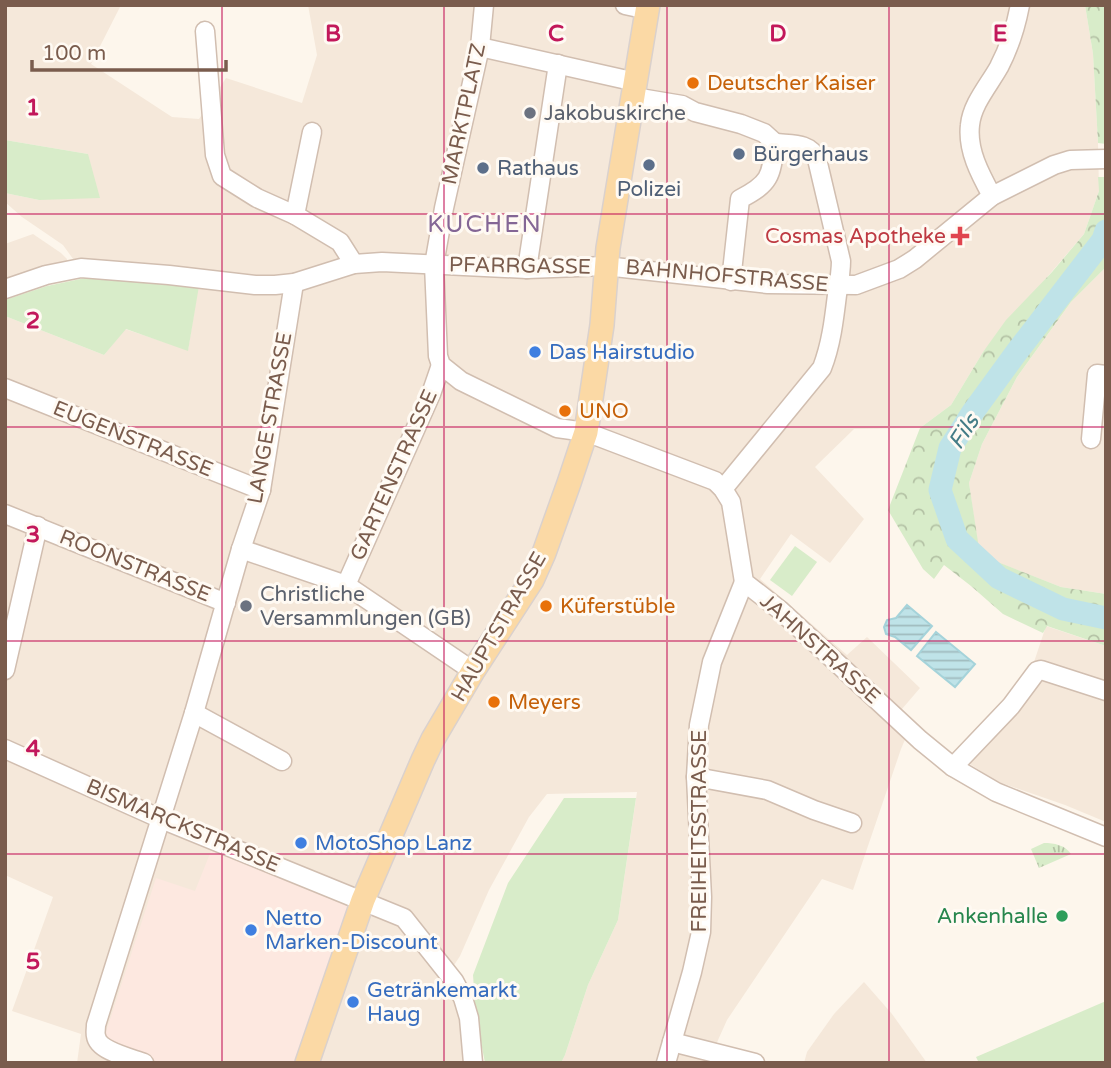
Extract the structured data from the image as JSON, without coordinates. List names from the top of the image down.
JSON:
{
  "streets": {
    "main road": ["HAUPTSTRASSE"],
    "street": [
      "MARKTPLATZ",
      "PFARRGASSE",
      "BAHNHOFSTRASSE",
      "LANGE STRASSE",
      "EUGENSTRASSE",
      "GARTENSTRASSE",
      "ROONSTRASSE",
      "JAHNSTRASSE",
      "BISMARCKSTRASSE",
      "FREIHEITSSTRASSE"
    ]
  },
  "crossings": [
    ["MARKTPLATZ", "PFARRGASSE"],
    ["MARKTPLATZ", "GARTENSTRASSE"],
    ["PFARRGASSE", "BAHNHOFSTRASSE"],
    ["PFARRGASSE", "LANGE STRASSE"],
    ["PFARRGASSE", "HAUPTSTRASSE"],
    ["BAHNHOFSTRASSE", "HAUPTSTRASSE"],
    ["LANGE STRASSE", "EUGENSTRASSE"],
    ["LANGE STRASSE", "ROONSTRASSE"],
    ["LANGE STRASSE", "BISMARCKSTRASSE"],
    ["HAUPTSTRASSE", "BISMARCKSTRASSE"],
    ["JAHNSTRASSE", "FREIHEITSSTRASSE"]
  ],
  "districts": ["KUCHEN"],
  "water": ["Fils"],
  "places": {
    "other": [
      "Deutscher Kaiser",
      "Jakobuskirche",
      "Bürgerhaus",
      "Polizei",
      "Rathaus",
      "Das Hairstudio",
      "UNO",
      "Christliche Versammlungen (GB)",
      "Küferstüble",
      "Meyers",
      "MotoShop Lanz",
      "Ankenhalle",
      "Netto Marken-Discount",
      "Getränkemarkt Haug"
    ],
    "health": ["Cosmas Apotheke"]
  },
  "scale_bar": "100 m",
  "grid": {
    "columns": [
      "B",
      "C",
      "D",
      "E"
    ],
    "rows": [
      "1",
      "2",
      "3",
      "4",
      "5"
    ]
  }
}
